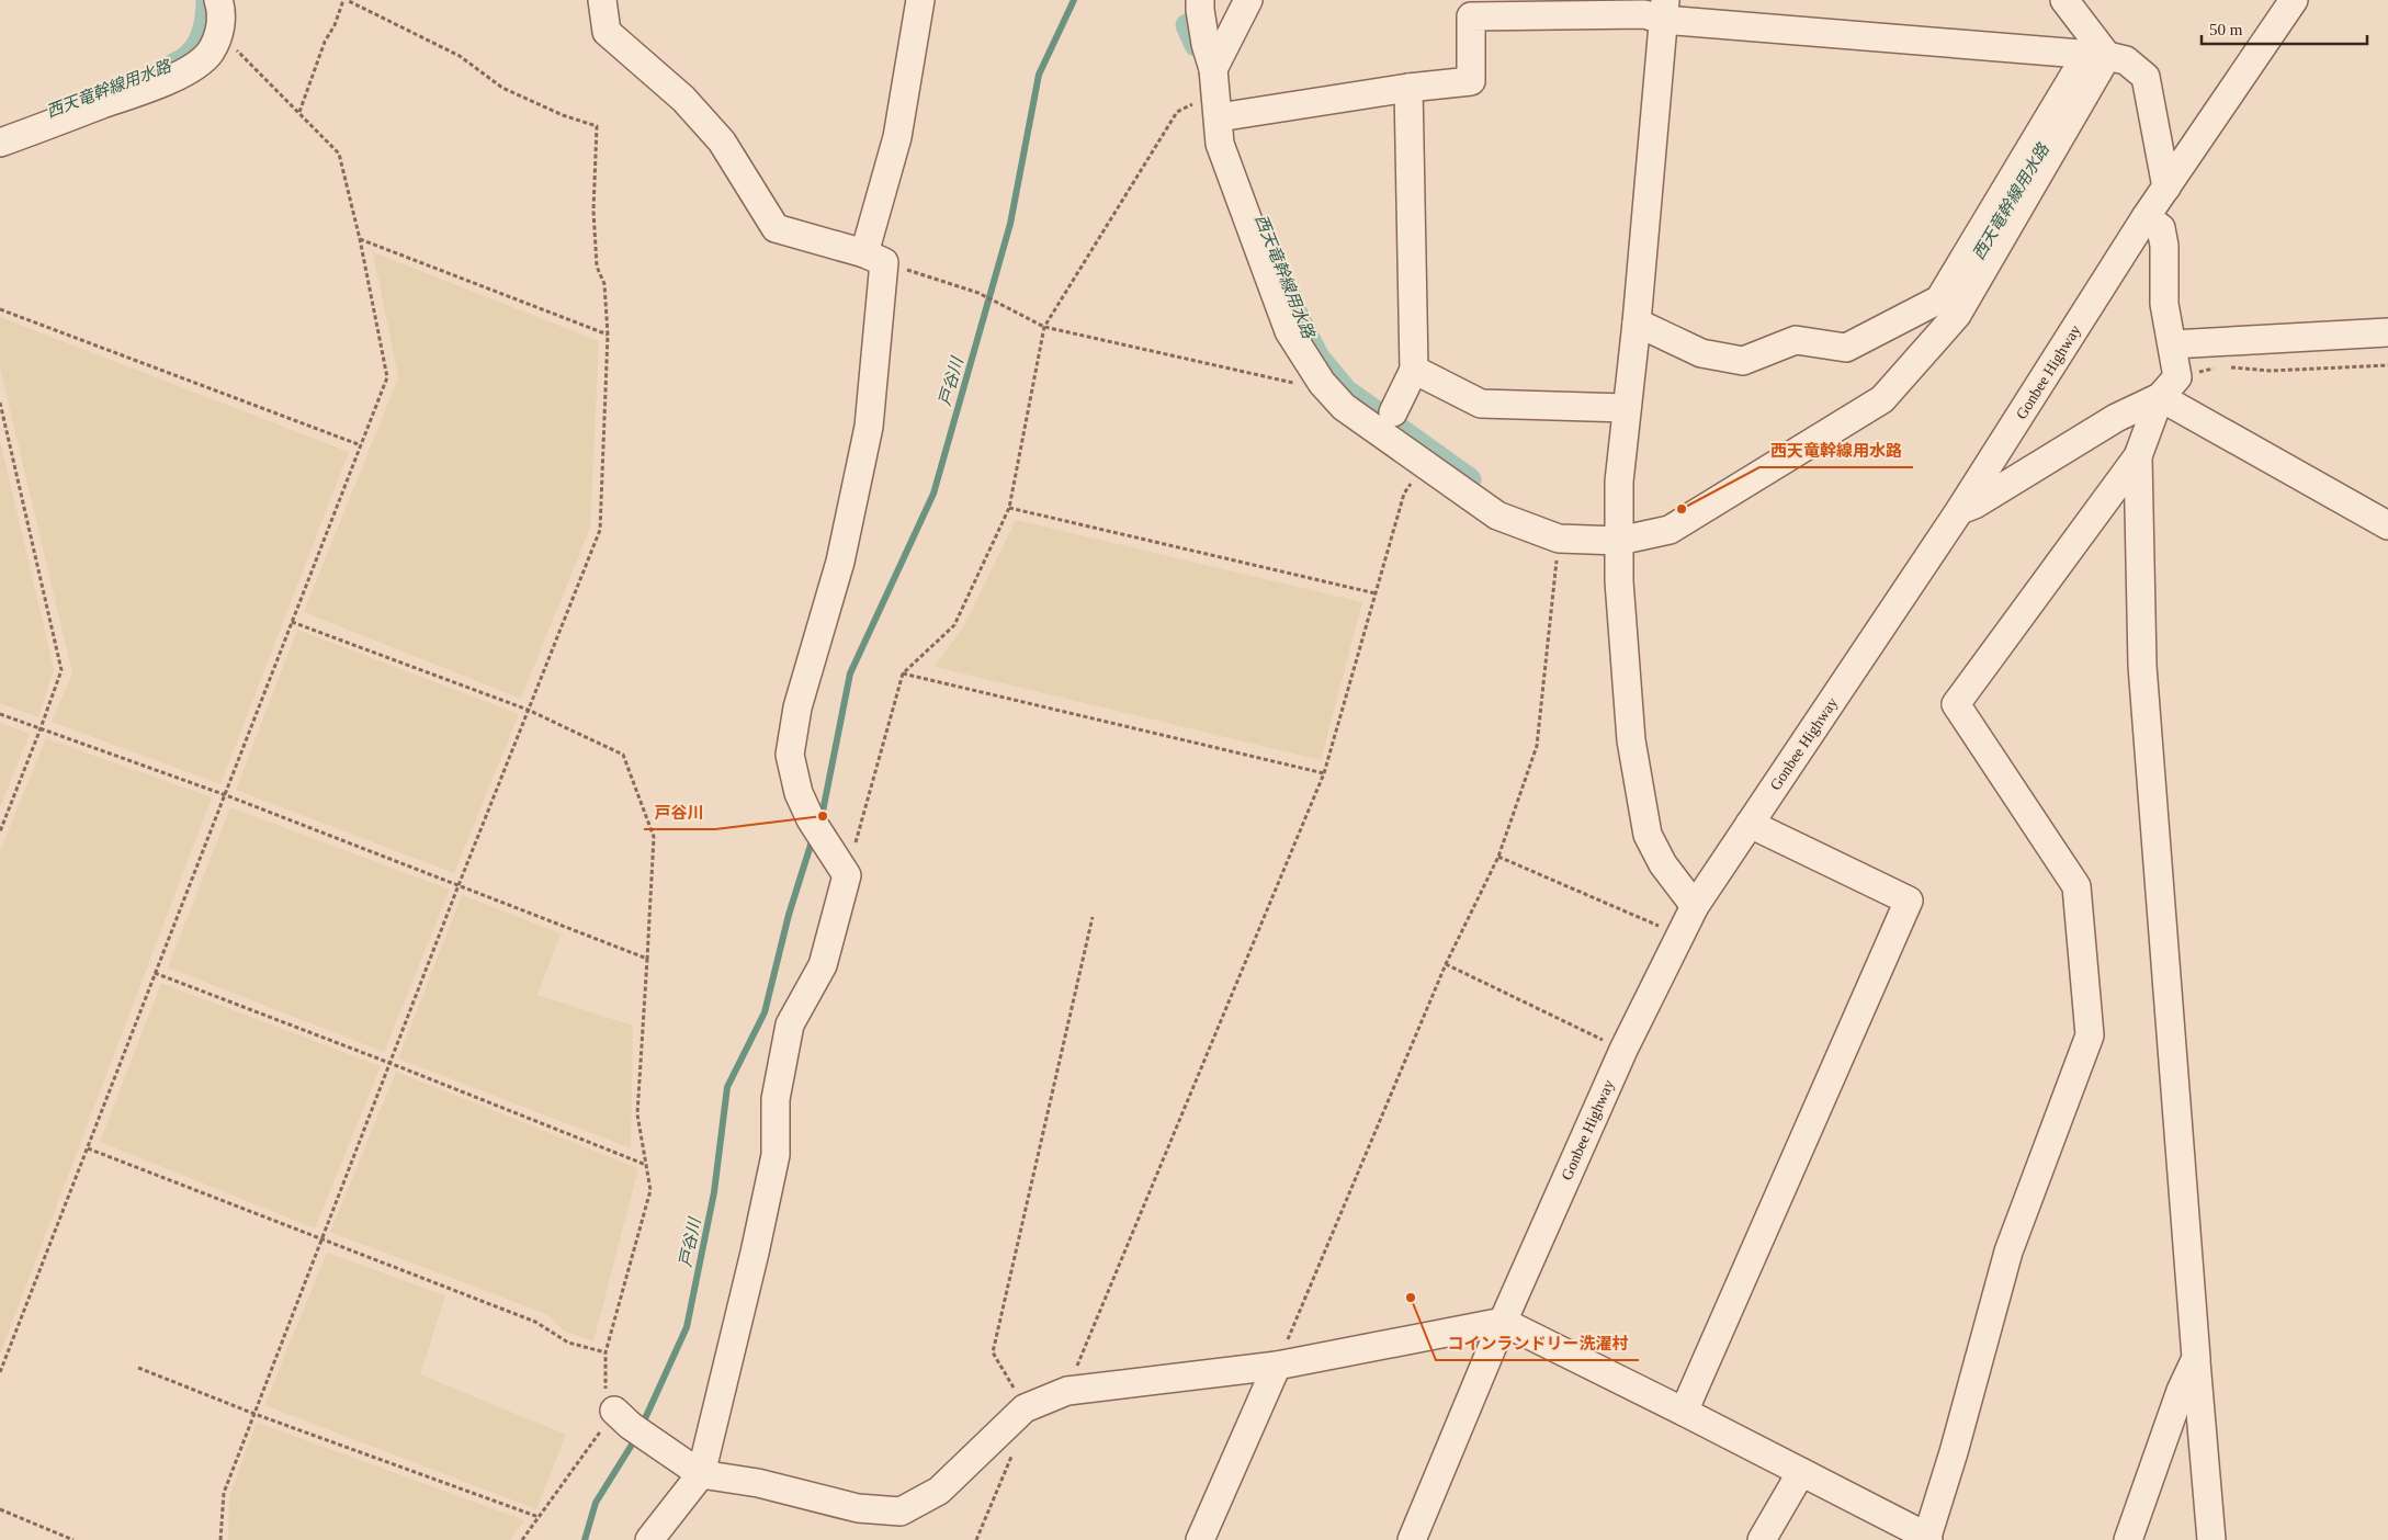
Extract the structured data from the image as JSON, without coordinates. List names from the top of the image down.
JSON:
{
  "streets": {
    "street": ["Gonbee Highway"]
  },
  "water": ["西天竜幹線用水路", "戸谷川"],
  "places": ["西天竜幹線用水路", "戸谷川", "コインランドリー洗濯村"],
  "scale_bar": "50 m"
}
